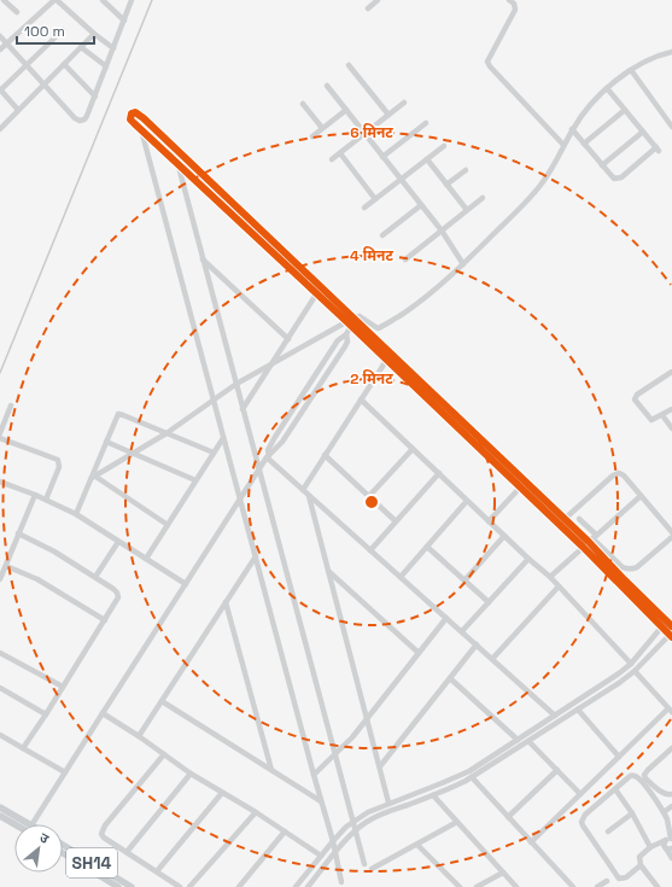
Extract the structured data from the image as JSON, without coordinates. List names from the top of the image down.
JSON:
{
  "streets": {
    "main road": ["SH14"]
  },
  "scale_bar": "100 m",
  "north": "top right",
  "rings": ["6 मिनट", "4 मिनट", "2 मिनट"]
}
